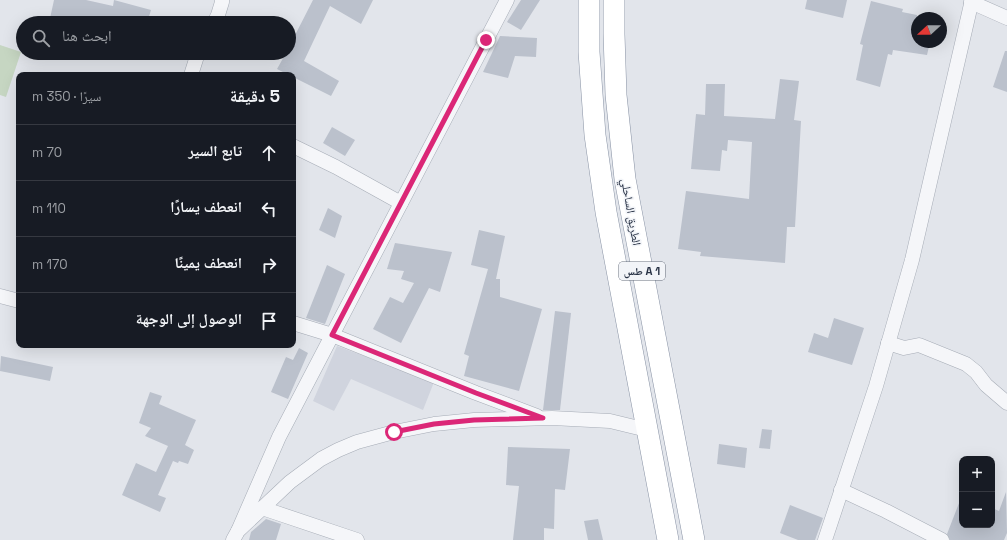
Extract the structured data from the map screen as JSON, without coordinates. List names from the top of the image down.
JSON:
{
  "streets": {
    "highway": ["الطريق الساحلي", "طس A 1"]
  },
  "north": "left",
  "page": {
    "search": "ابحث هنا",
    "heading": ["5 دقيقة", "سيرًا · 350 m"],
    "list": [
      ["تابع السير", "70 m"],
      ["انعطف يسارًا", "110 m"],
      ["انعطف يمينًا", "170 m"],
      "الوصول إلى الوجهة"
    ],
    "map_buttons": ["+", "−"]
  }
}
